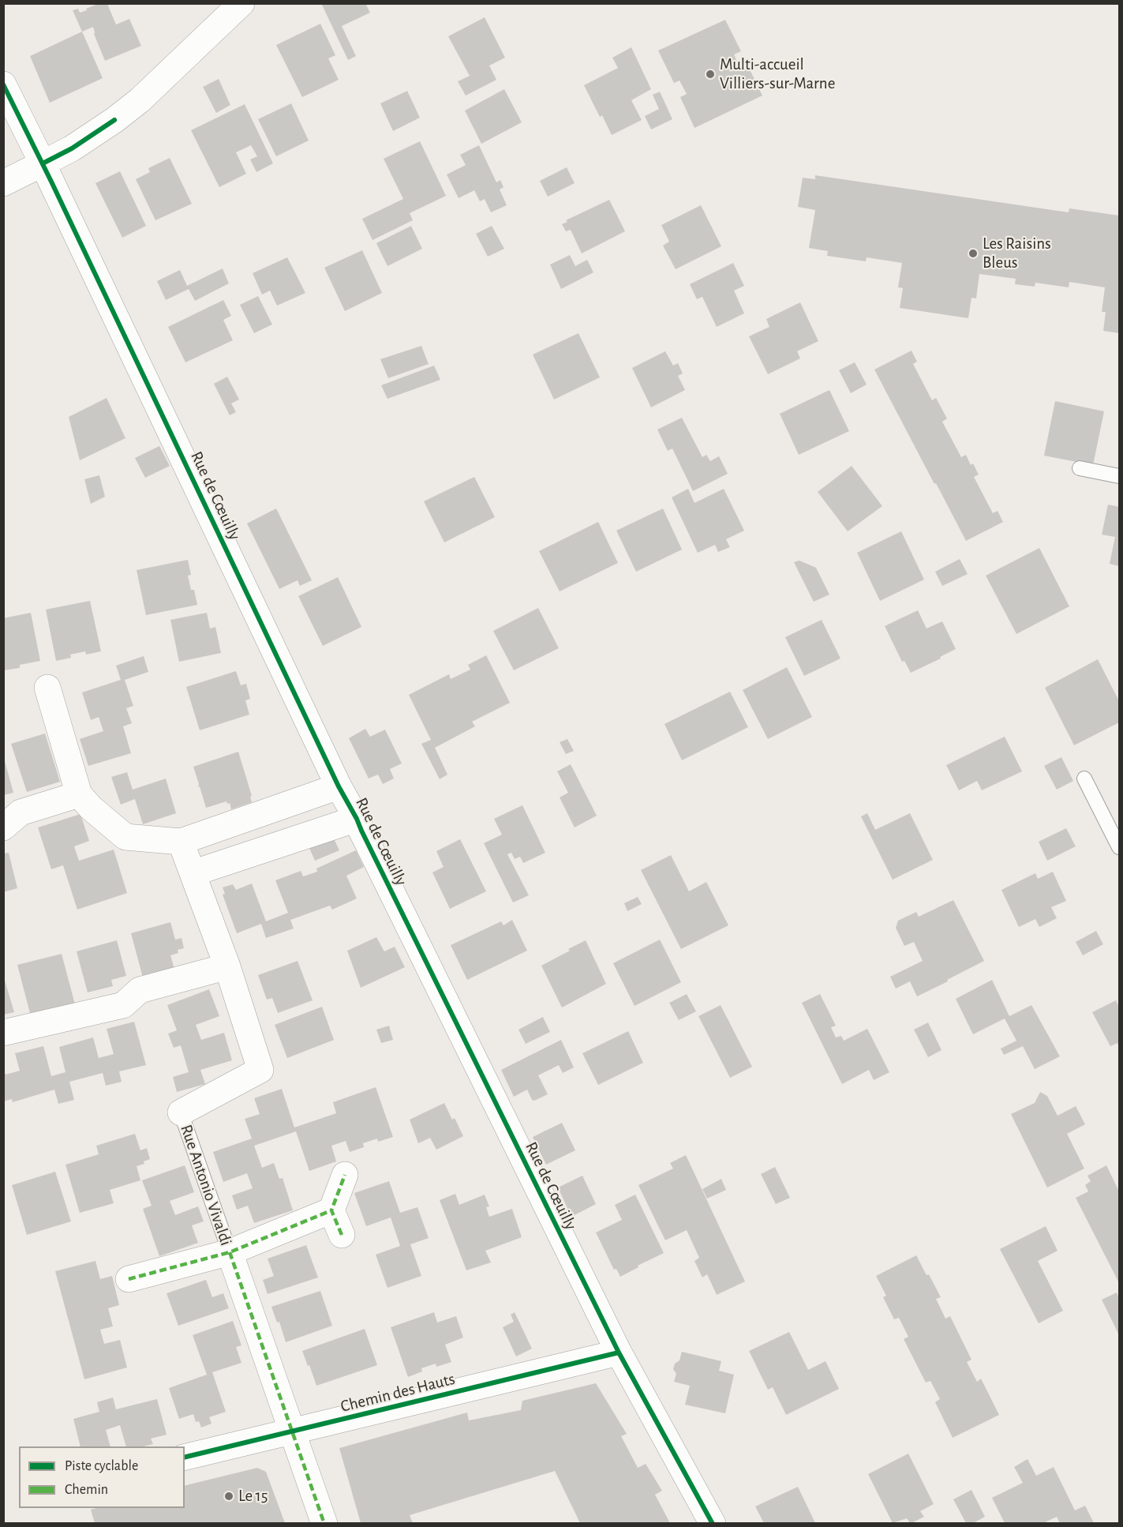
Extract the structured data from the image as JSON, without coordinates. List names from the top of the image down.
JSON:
{
  "streets": {
    "street": ["Rue de Cœuilly", "Rue Antonio Vivaldi", "Chemin des Hauts"]
  },
  "crossings": [
    ["Rue de Cœuilly", "Chemin des Hauts"],
    ["Rue Antonio Vivaldi", "Chemin des Hauts"]
  ],
  "places": ["Multi-accueil Villiers-sur-Marne", "Les Raisins Bleus", "Le 15"],
  "legend": ["Piste cyclable", "Chemin"]
}
